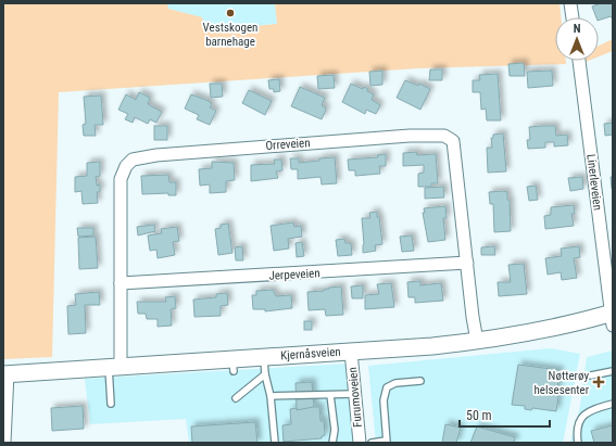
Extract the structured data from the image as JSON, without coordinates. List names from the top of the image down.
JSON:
{
  "streets": {
    "main road": ["Kjernåsveien"],
    "street": [
      "Orreveien",
      "Linerleveien",
      "Jerpeveien",
      "Furumoveien"
    ]
  },
  "crossings": [
    ["Orreveien", "Jerpeveien"],
    ["Orreveien", "Kjernåsveien"],
    ["Linerleveien", "Kjernåsveien"],
    ["Kjernåsveien", "Furumoveien"]
  ],
  "places": {
    "other": ["Vestskogen barnehage"],
    "health": ["Nøtterøy helsesenter"]
  },
  "scale_bar": "50 m",
  "north": "top"
}
